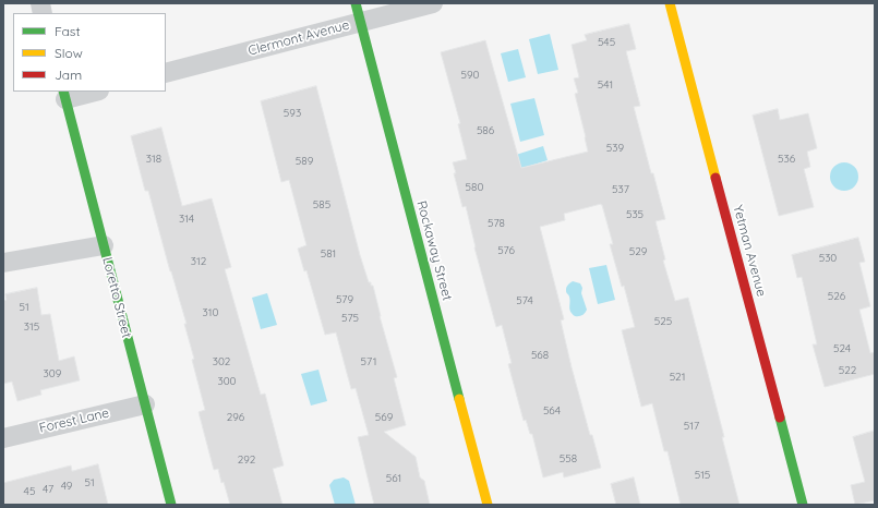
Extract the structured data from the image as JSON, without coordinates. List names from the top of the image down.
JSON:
{
  "streets": {
    "street": [
      "Clermont Avenue",
      "Rockaway Street",
      "Yetman Avenue",
      "Loretto Street",
      "Forest Lane"
    ]
  },
  "crossings": [
    ["Clermont Avenue", "Rockaway Street"],
    ["Loretto Street", "Forest Lane"]
  ],
  "house_numbers": [
    "545",
    "590",
    "541",
    "593",
    "586",
    "539",
    "318",
    "536",
    "589",
    "580",
    "537",
    "585",
    "535",
    "314",
    "578",
    "576",
    "529",
    "581",
    "530",
    "312",
    "526",
    "579",
    "574",
    "51",
    "310",
    "575",
    "525",
    "315",
    "524",
    "568",
    "302",
    "571",
    "522",
    "309",
    "521",
    "300",
    "564",
    "296",
    "569",
    "517",
    "558",
    "292",
    "515",
    "561",
    "51",
    "49",
    "47",
    "45"
  ],
  "legend": ["Fast", "Slow", "Jam"]
}
